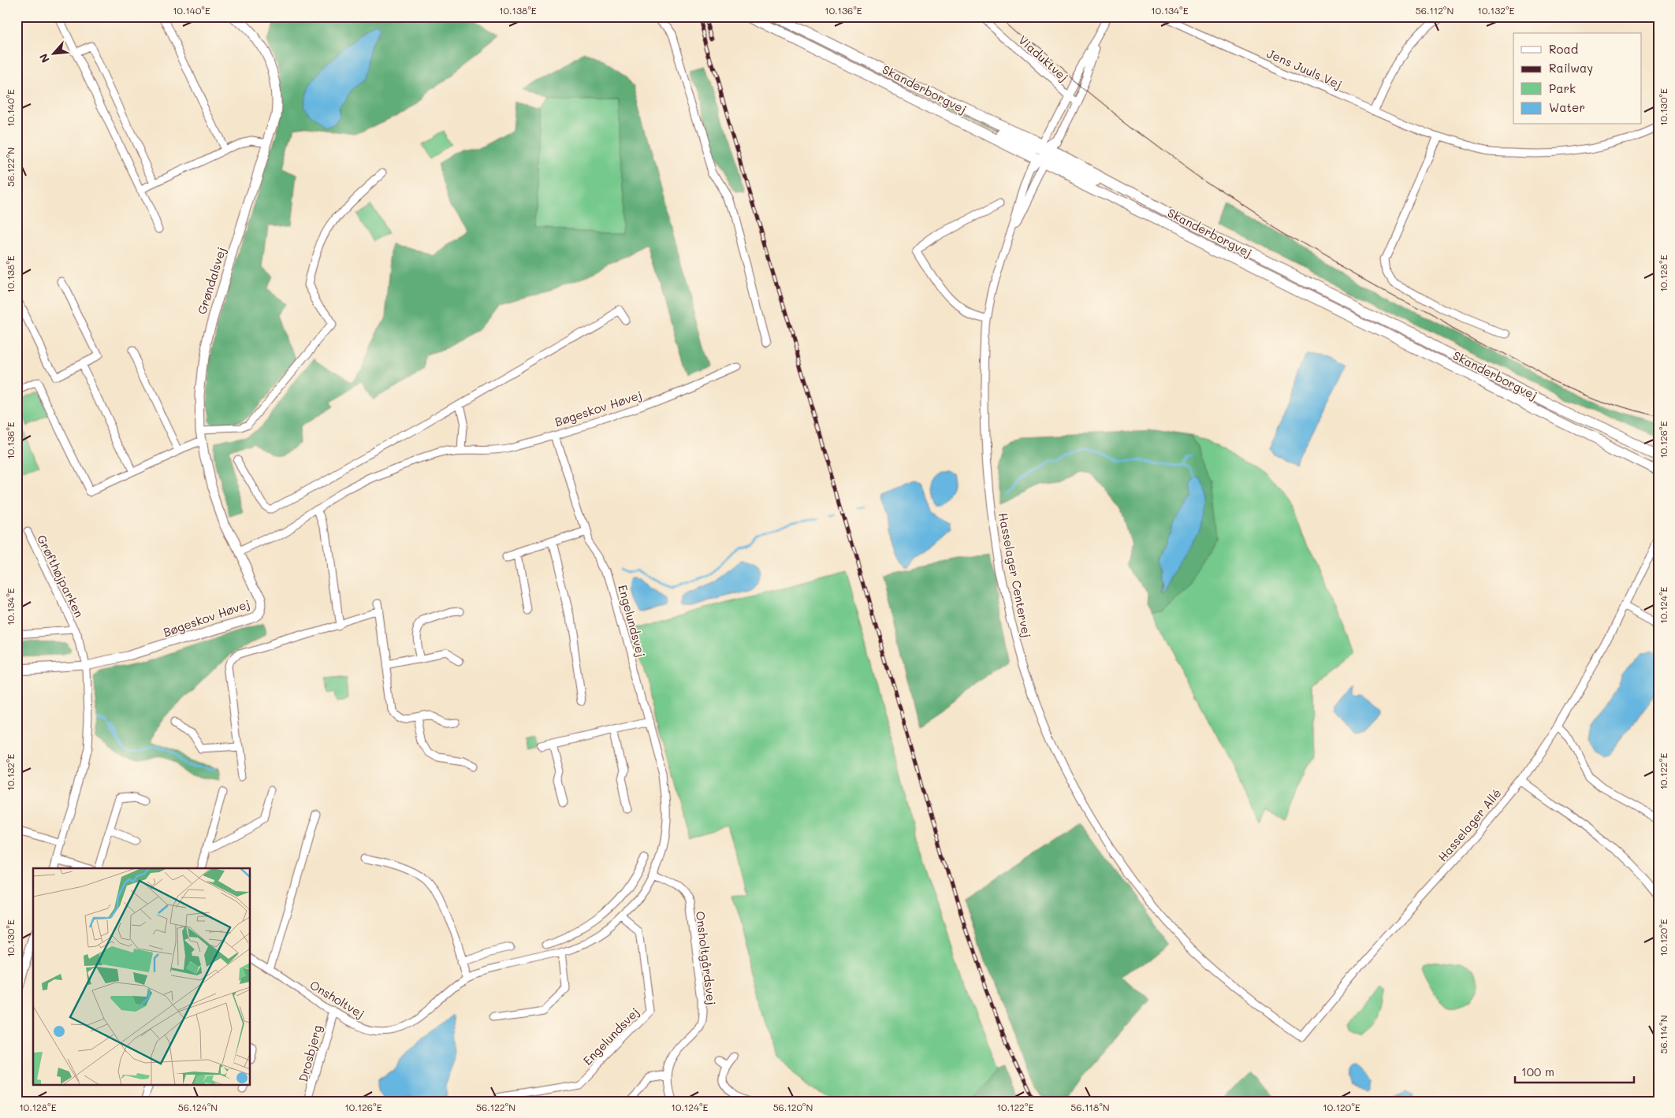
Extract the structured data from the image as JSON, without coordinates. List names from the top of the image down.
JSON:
{
  "streets": {
    "main road": ["Skanderborgvej"],
    "street": [
      "Viaduktvej",
      "Jens Juuls Vej",
      "Grøndalsvej",
      "Bøgeskov Høvej",
      "Hasselager Centervej",
      "Grøfthøjparken",
      "Engelundsvej",
      "Hasselager Allé",
      "Onsholtgårdsvej",
      "Onsholtvej",
      "Drosbjerg"
    ]
  },
  "crossings": [
    ["Skanderborgvej", "Hasselager Centervej"],
    ["Grøndalsvej", "Bøgeskov Høvej"],
    ["Bøgeskov Høvej", "Grøfthøjparken"],
    ["Bøgeskov Høvej", "Engelundsvej"],
    ["Hasselager Centervej", "Hasselager Allé"],
    ["Engelundsvej", "Onsholtgårdsvej"],
    ["Engelundsvej", "Onsholtvej"],
    ["Onsholtvej", "Drosbjerg"]
  ],
  "legend": [
    "Road",
    "Railway",
    "Park",
    "Water"
  ],
  "scale_bar": "100 m",
  "north": "bottom left",
  "coordinates": [
    "10.140°E",
    "10.138°E",
    "10.136°E",
    "10.134°E",
    "56.112°N",
    "10.132°E",
    "10.130°E",
    "56.122°N",
    "10.128°E",
    "10.126°E",
    "10.124°E",
    "10.122°E",
    "10.120°E",
    "56.114°N",
    "56.124°N",
    "56.120°N",
    "56.118°N"
  ]
}
